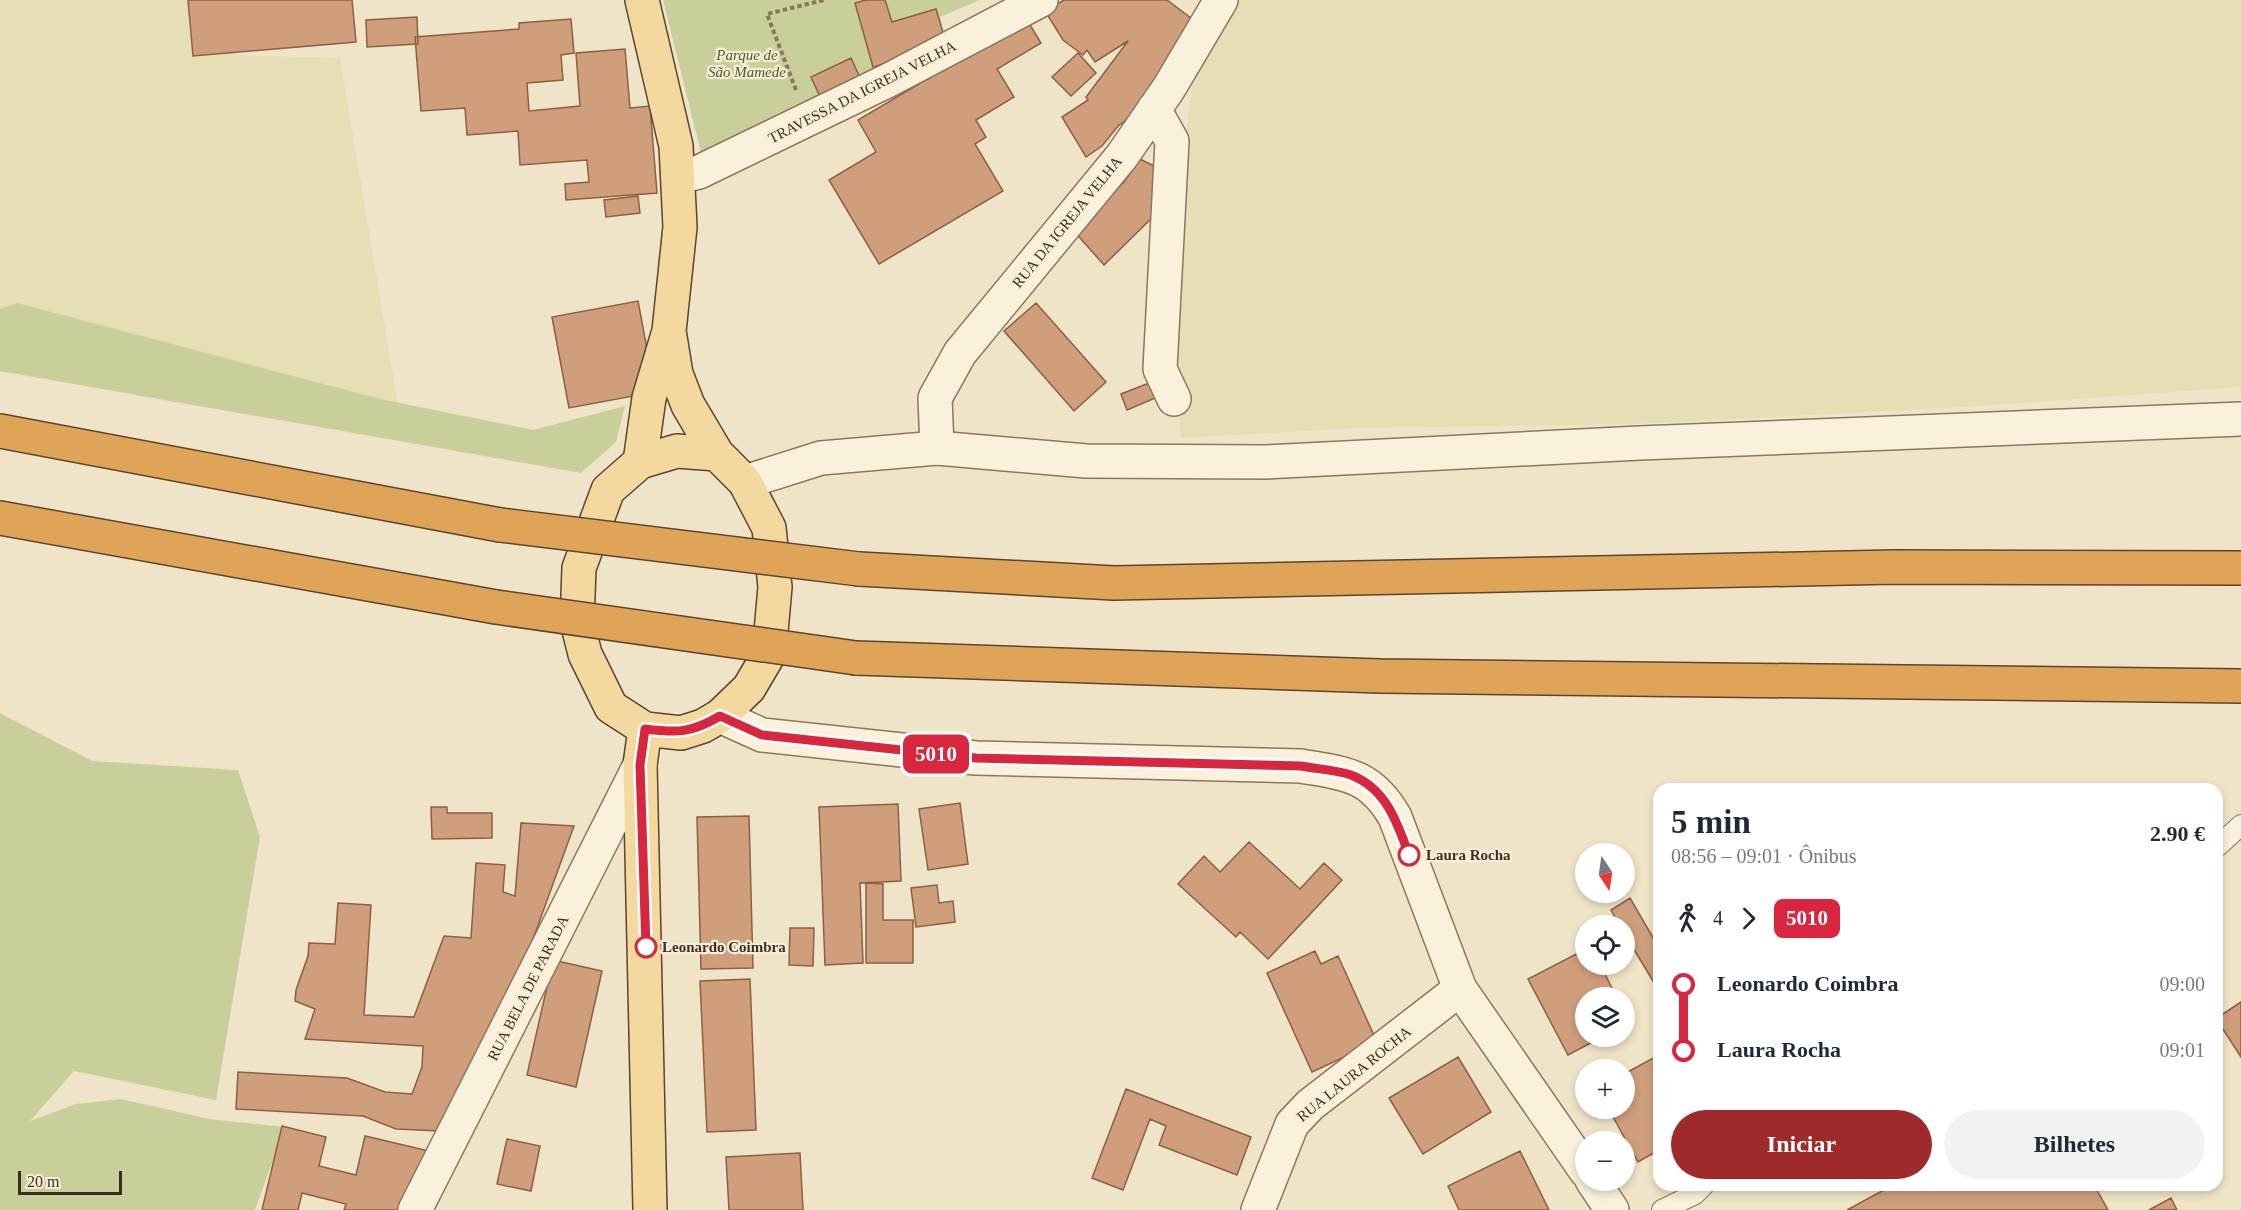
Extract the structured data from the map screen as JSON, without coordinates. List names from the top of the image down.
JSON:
{
  "streets": {
    "street": [
      "TRAVESSA DA IGREJA VELHA",
      "RUA DA IGREJA VELHA",
      "RUA BELA DE PARADA",
      "RUA LAURA ROCHA"
    ]
  },
  "parks": ["Parque de São Mamede"],
  "places": ["Laura Rocha", "Leonardo Coimbra"],
  "lines": ["bus line 5010"],
  "scale_bar": "20 m",
  "north": "bottom",
  "page": {
    "on_map": "5010",
    "heading": ["5 min", "08:56 – 09:01 · Ônibus", "2.90 €"],
    "map_buttons": ["+", "−"],
    "legs": ["4", "5010"],
    "list": [
      {
        "name": "Leonardo Coimbra",
        "value": "09:00"
      },
      {
        "name": "Laura Rocha",
        "value": "09:01"
      }
    ],
    "buttons": ["Iniciar", "Bilhetes"],
    "scale": "20 m"
  }
}
